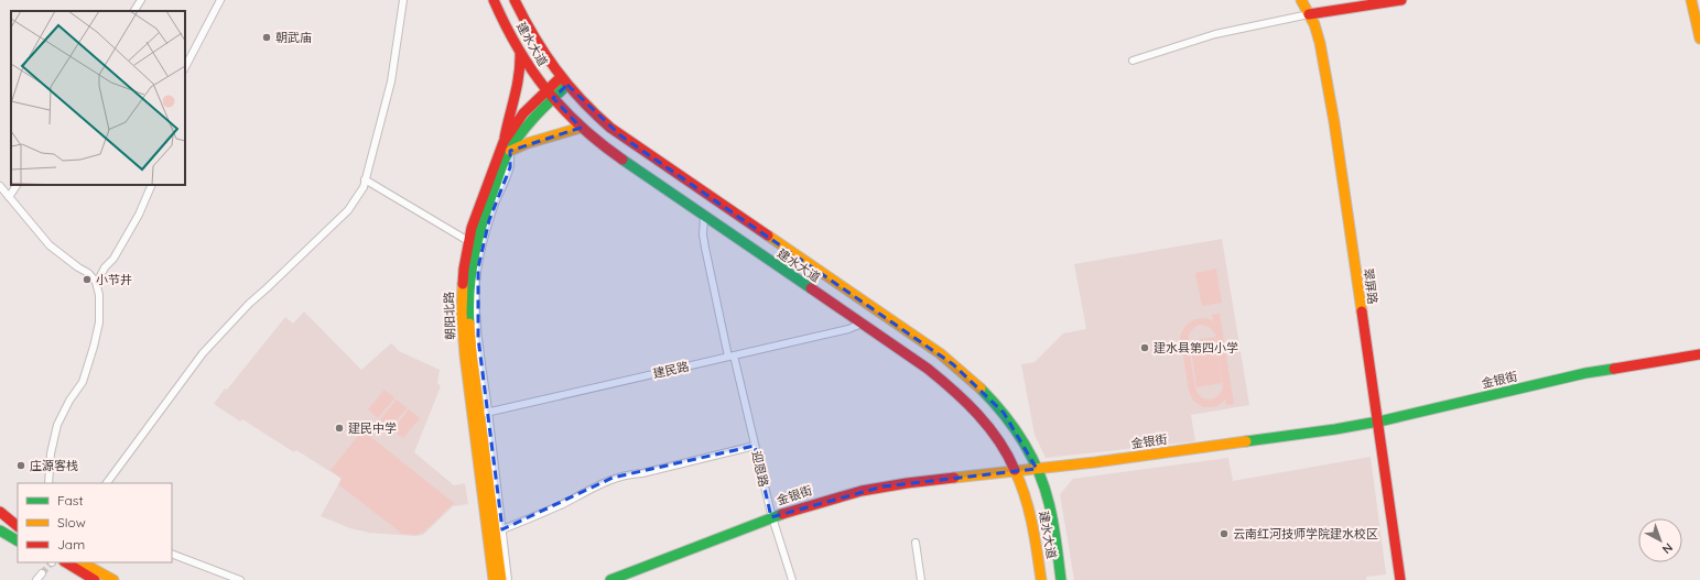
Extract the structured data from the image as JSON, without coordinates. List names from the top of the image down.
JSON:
{
  "streets": {
    "main road": [
      "建水大道",
      "翠屏路",
      "朝阳北路",
      "金银街"
    ],
    "street": ["建民路", "迎恩路"]
  },
  "crossings": [
    ["建水大道", "朝阳北路"],
    ["建水大道", "建民路"],
    ["建水大道", "金银街"],
    ["建水大道", "迎恩路"],
    ["翠屏路", "金银街"],
    ["朝阳北路", "建民路"],
    ["建民路", "迎恩路"],
    ["金银街", "迎恩路"]
  ],
  "places": [
    "朝武庙",
    "小节井",
    "建水县第四小学",
    "建民中学",
    "庄源客栈",
    "云南红河技师学院建水校区"
  ],
  "legend": ["Fast", "Slow", "Jam"],
  "north": "bottom right"
}
